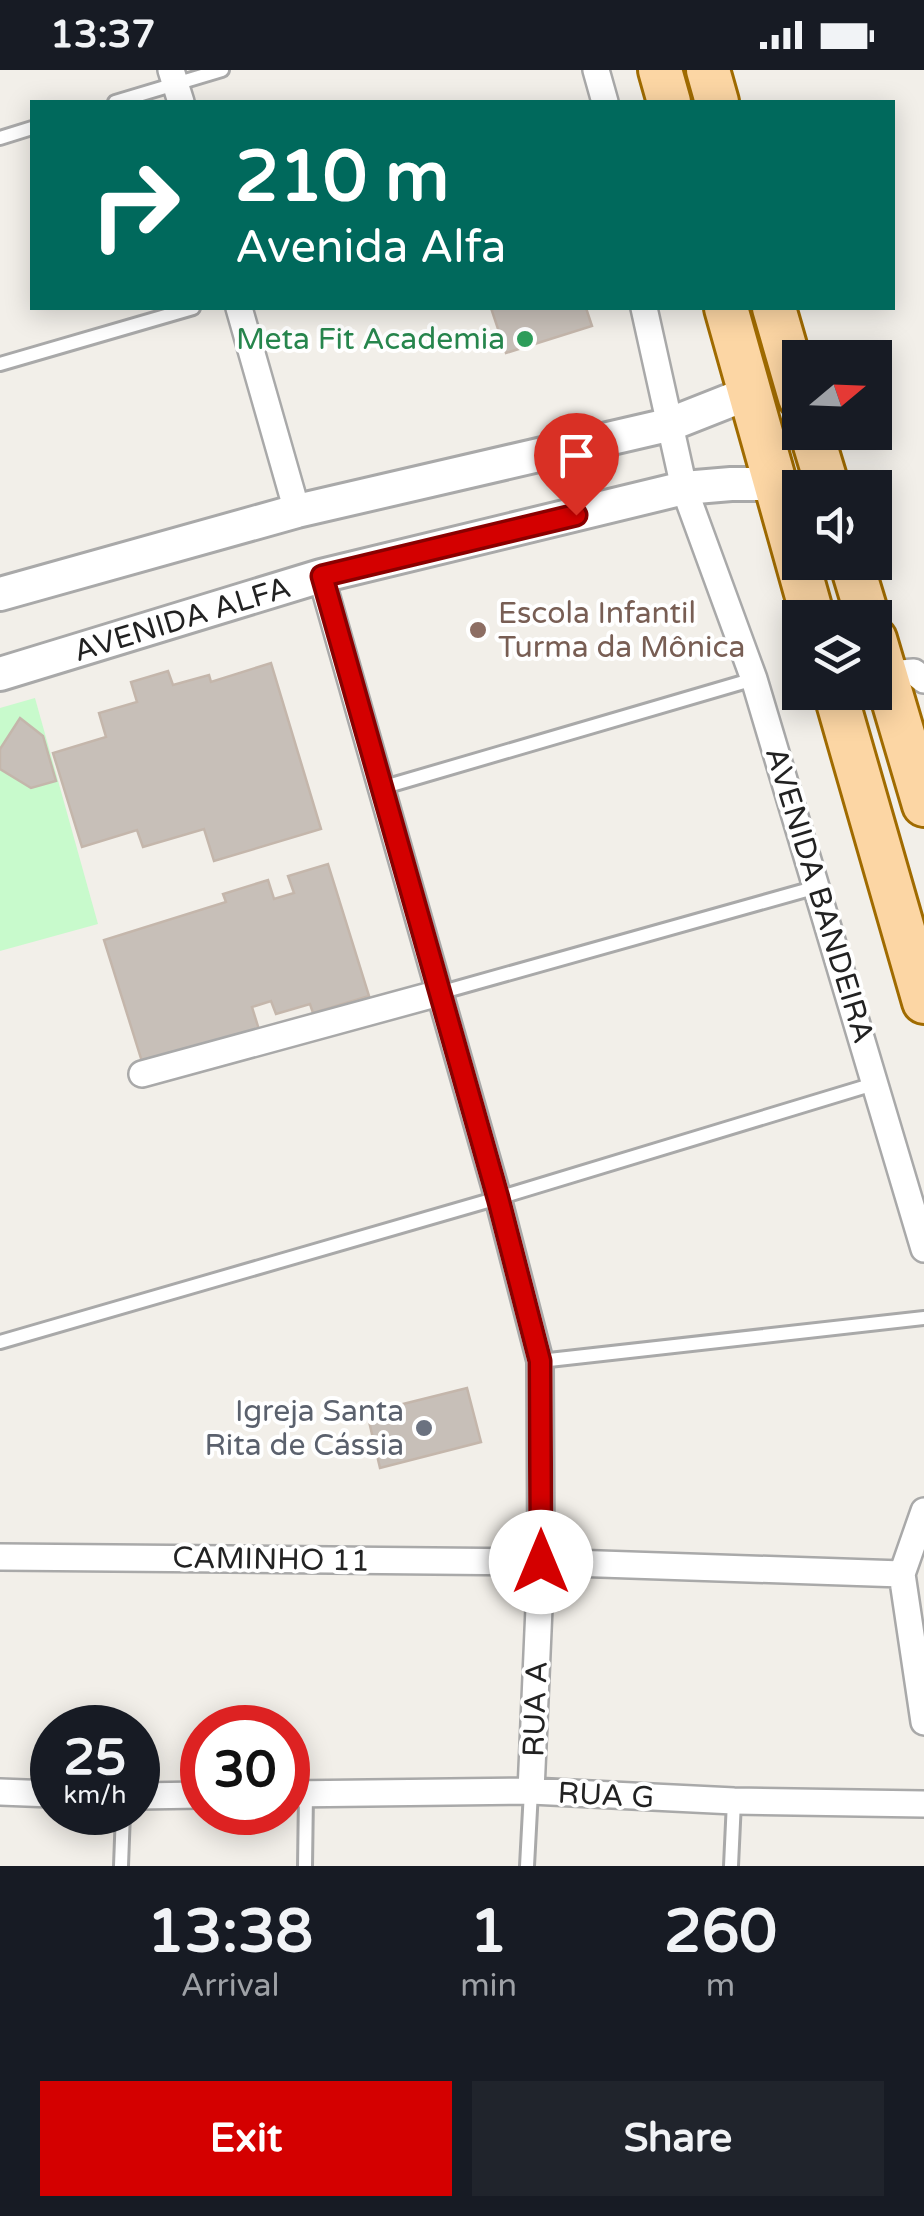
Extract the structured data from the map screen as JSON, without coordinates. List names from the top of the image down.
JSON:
{
  "streets": {
    "street": [
      "AVENIDA ALFA",
      "AVENIDA BANDEIRA",
      "CAMINHO 11",
      "RUA A",
      "RUA G"
    ]
  },
  "crossings": [
    ["AVENIDA ALFA", "AVENIDA BANDEIRA"],
    ["AVENIDA ALFA", "RUA A"],
    ["CAMINHO 11", "RUA A"],
    ["RUA A", "RUA G"]
  ],
  "places": ["Meta Fit Academia", "Escola Infantil Turma da Mônica", "Igreja Santa Rita de Cássia"],
  "north": "right",
  "page": {
    "status": "13:37",
    "turn": ["210 m", "Avenida Alfa"],
    "speed": "25 km/h",
    "limit": "30",
    "eta": [
      "13:38",
      "Arrival",
      "1",
      "min",
      "260",
      "m"
    ],
    "buttons": ["Exit", "Share"]
  }
}
